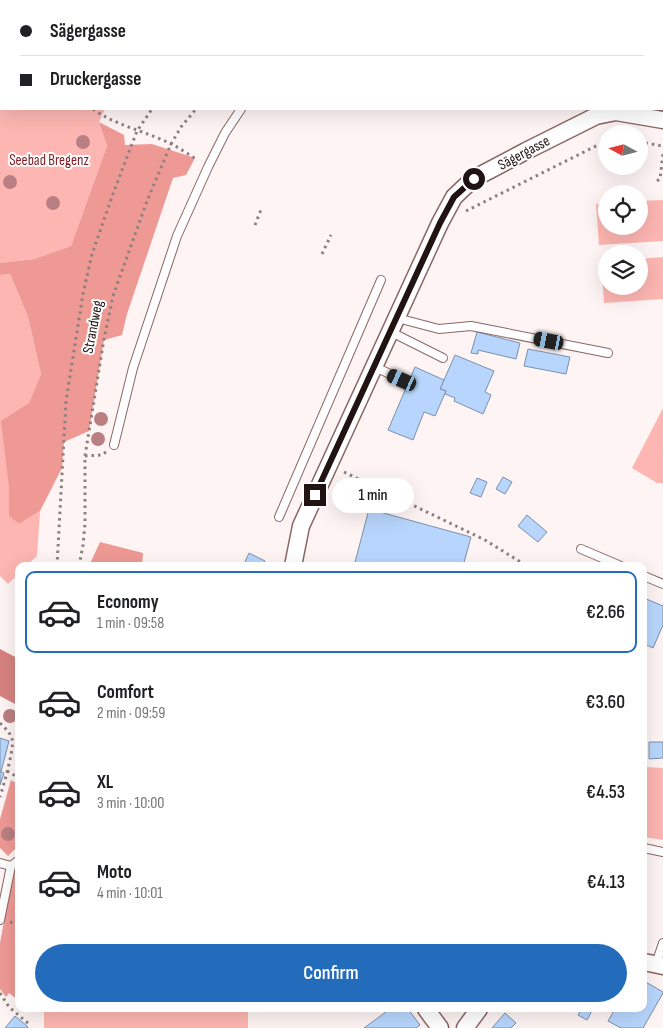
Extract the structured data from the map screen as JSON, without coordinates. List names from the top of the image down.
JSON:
{
  "streets": {
    "street": ["Sägergasse"],
    "path": ["Strandweg"]
  },
  "parks": ["Seebad Bregenz"],
  "north": "left",
  "page": {
    "banner": ["Sägergasse", "Druckergasse"],
    "bubble": "1 min",
    "list": [
      {
        "name": "Economy",
        "note": "1 min · 09:58",
        "value": "€2.66"
      },
      {
        "name": "Comfort",
        "note": "2 min · 09:59",
        "value": "€3.60"
      },
      {
        "name": "XL",
        "note": "3 min · 10:00",
        "value": "€4.53"
      },
      {
        "name": "Moto",
        "note": "4 min · 10:01",
        "value": "€4.13"
      }
    ],
    "buttons": "Confirm"
  }
}
